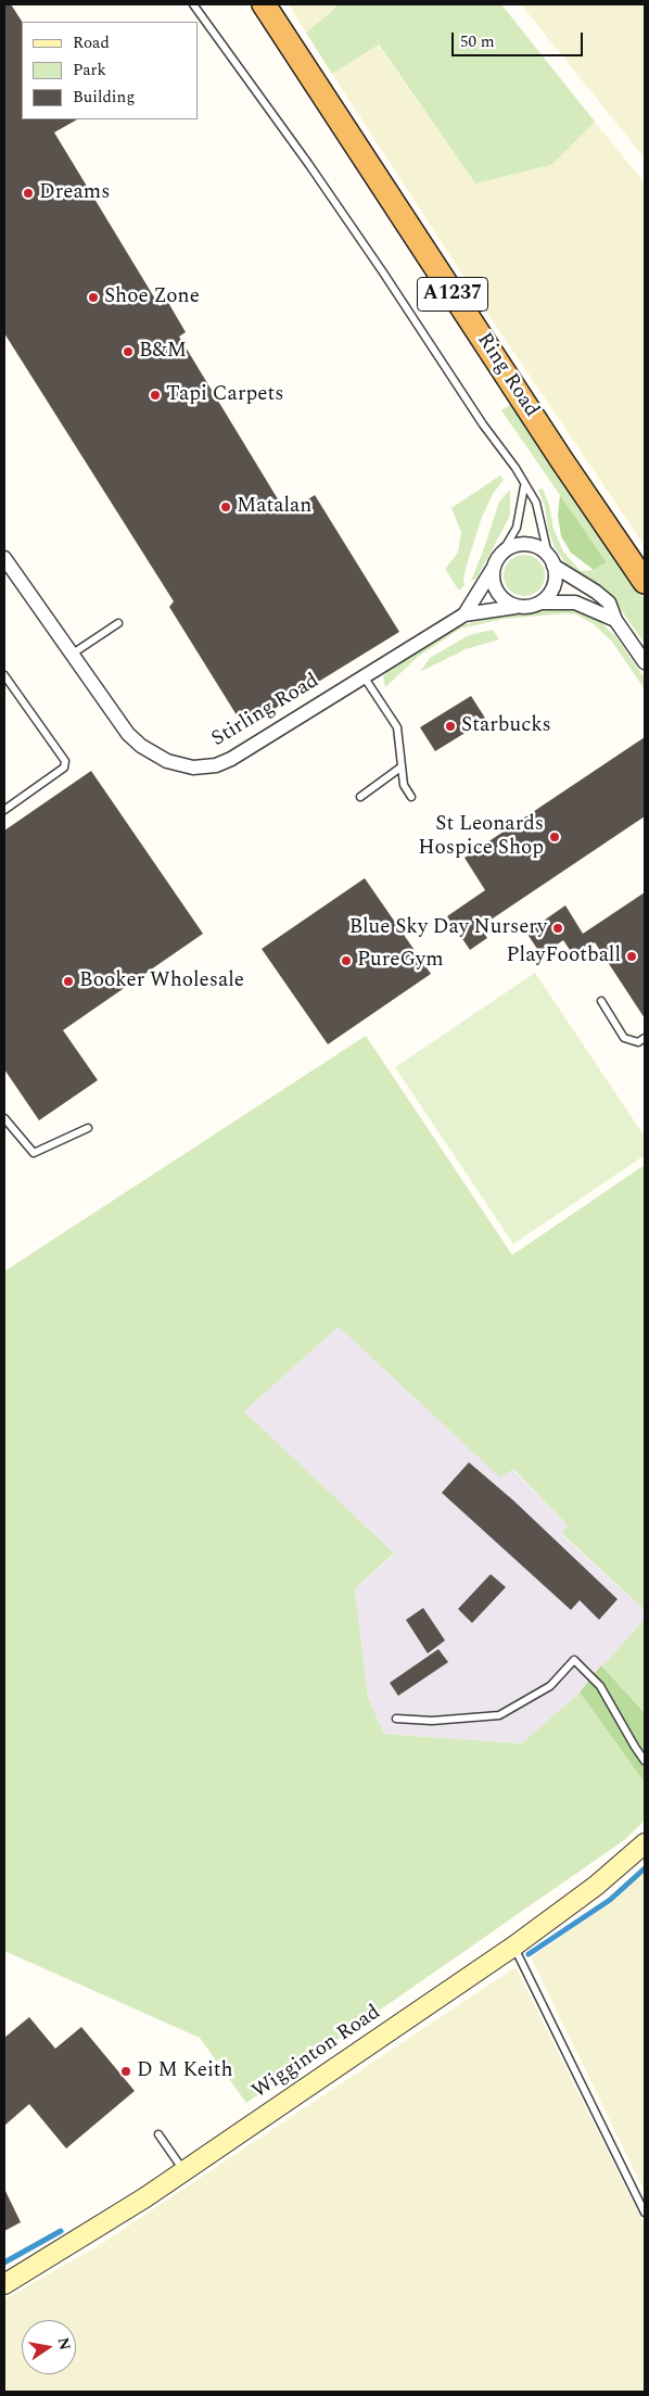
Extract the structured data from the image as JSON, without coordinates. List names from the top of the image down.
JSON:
{
  "streets": {
    "highway": ["A1237", "Ring Road"],
    "main road": ["Wigginton Road"],
    "street": ["Stirling Road"]
  },
  "places": [
    "Dreams",
    "Shoe Zone",
    "B&M",
    "Tapi Carpets",
    "Matalan",
    "Starbucks",
    "St Leonards Hospice Shop",
    "Blue Sky Day Nursery",
    "PlayFootball",
    "PureGym",
    "Booker Wholesale",
    "D M Keith"
  ],
  "legend": ["Road", "Park", "Building"],
  "scale_bar": "50 m",
  "north": "right"
}
